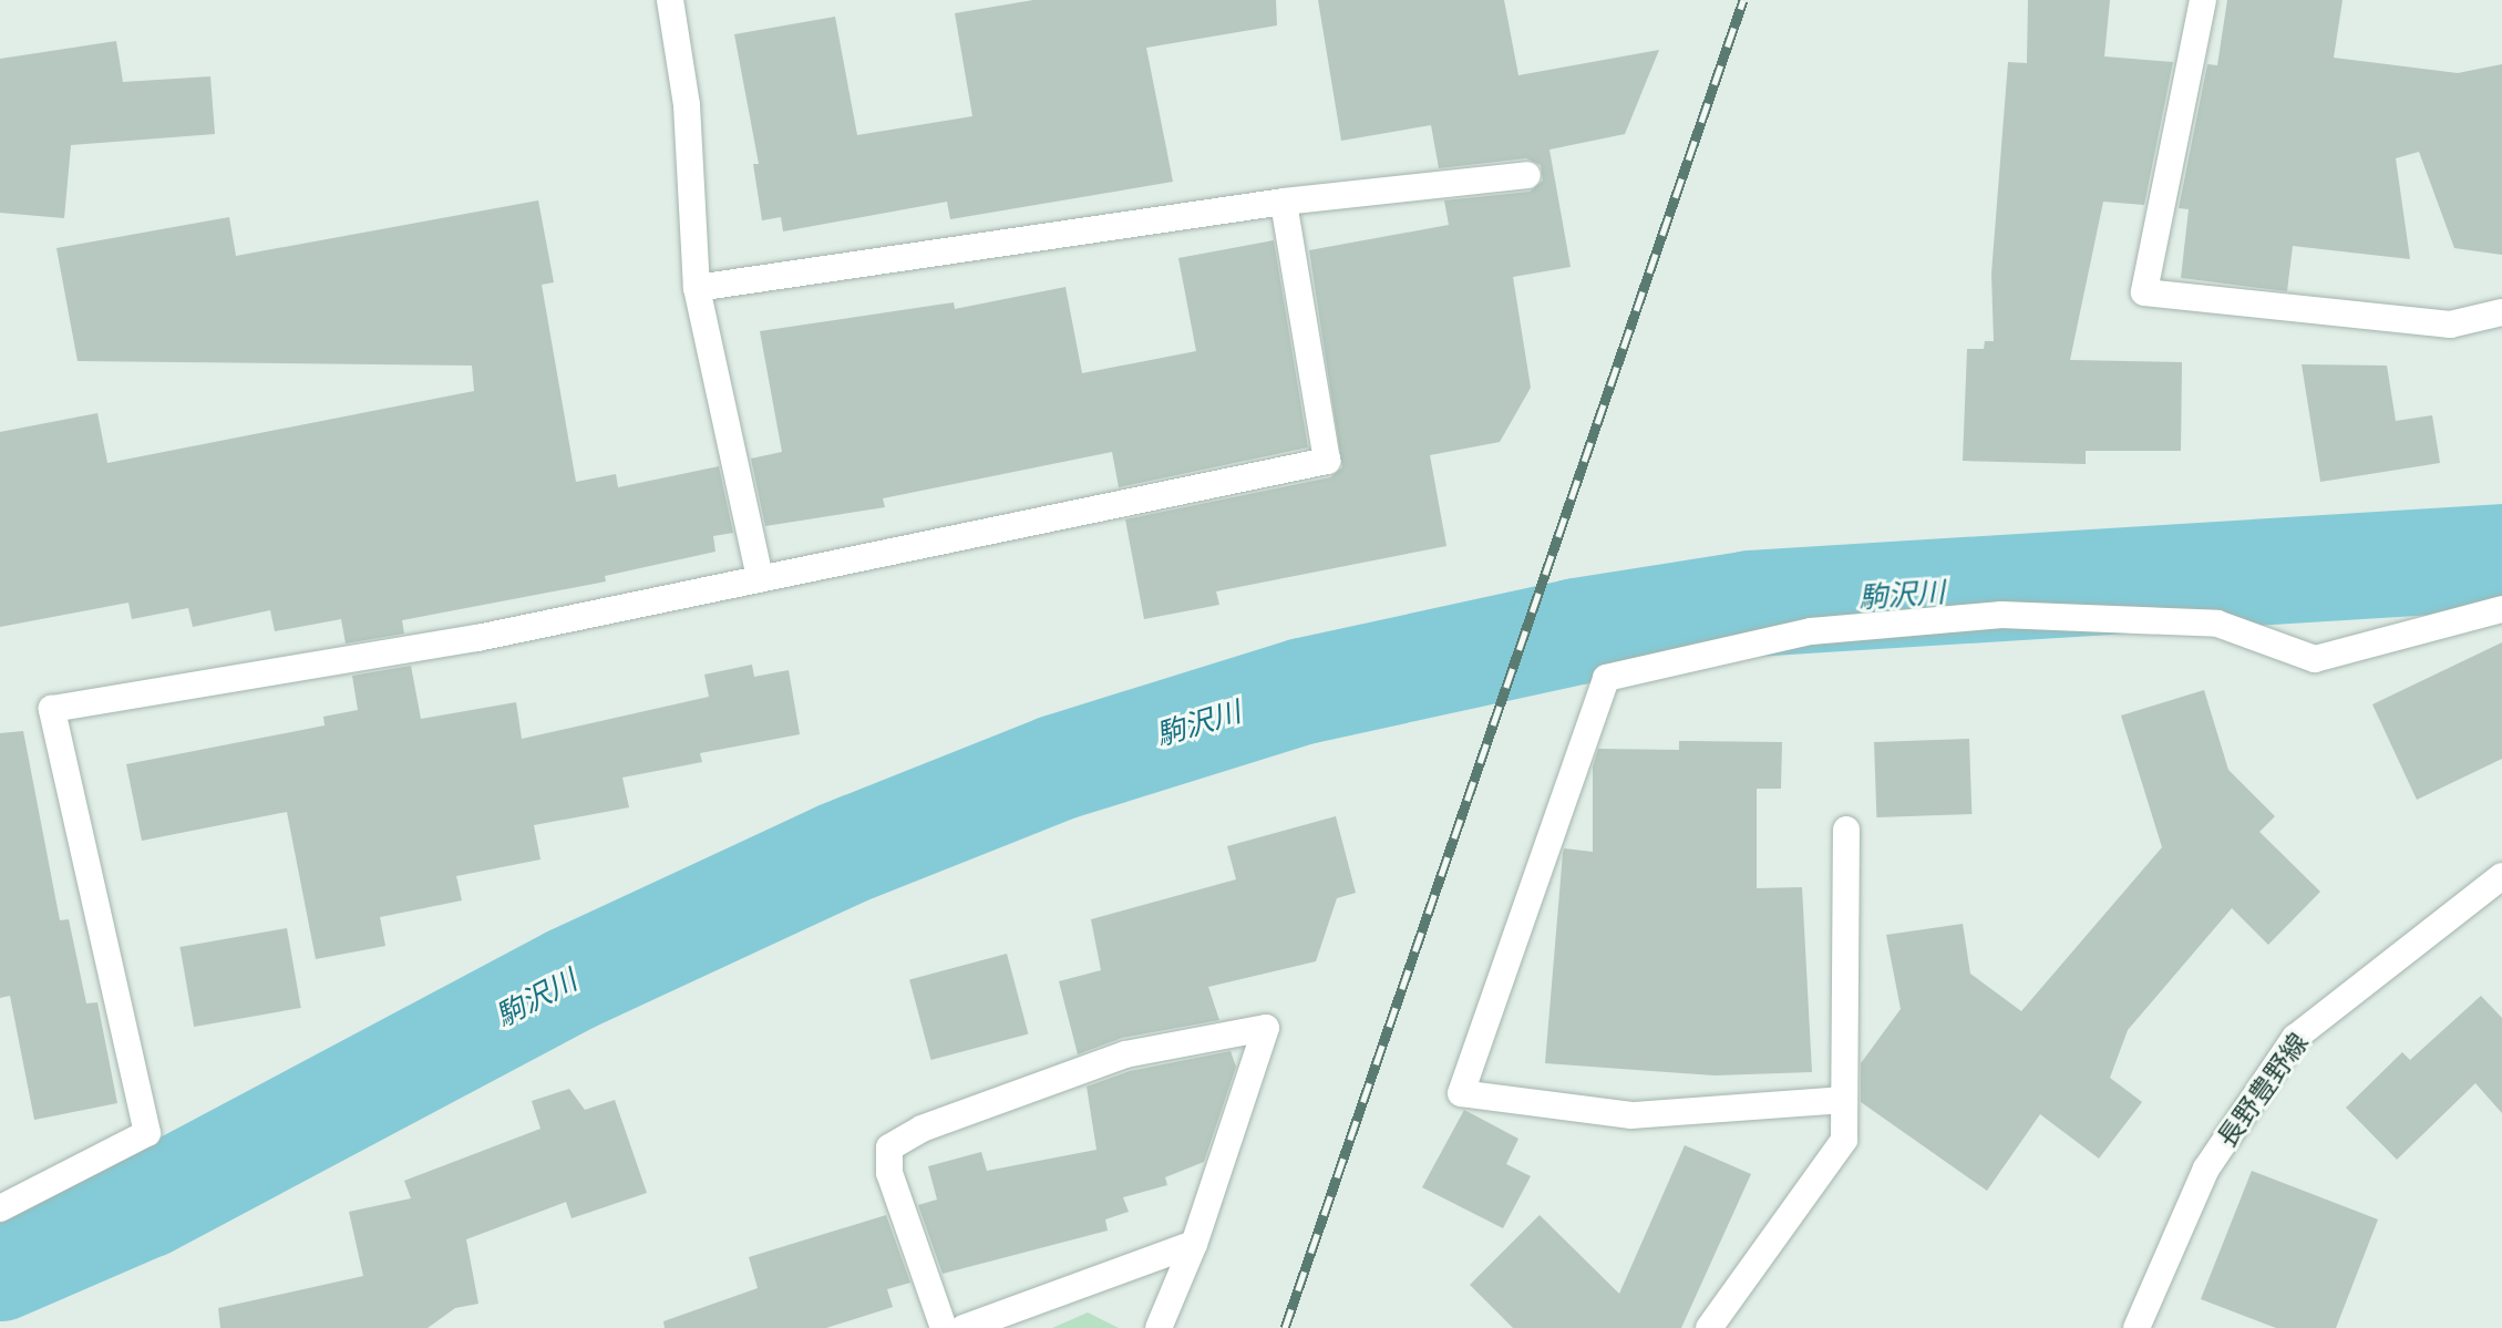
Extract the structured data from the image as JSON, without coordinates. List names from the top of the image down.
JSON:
{
  "streets": {
    "street": ["長野豊野線"]
  },
  "water": ["駒沢川"]
}
